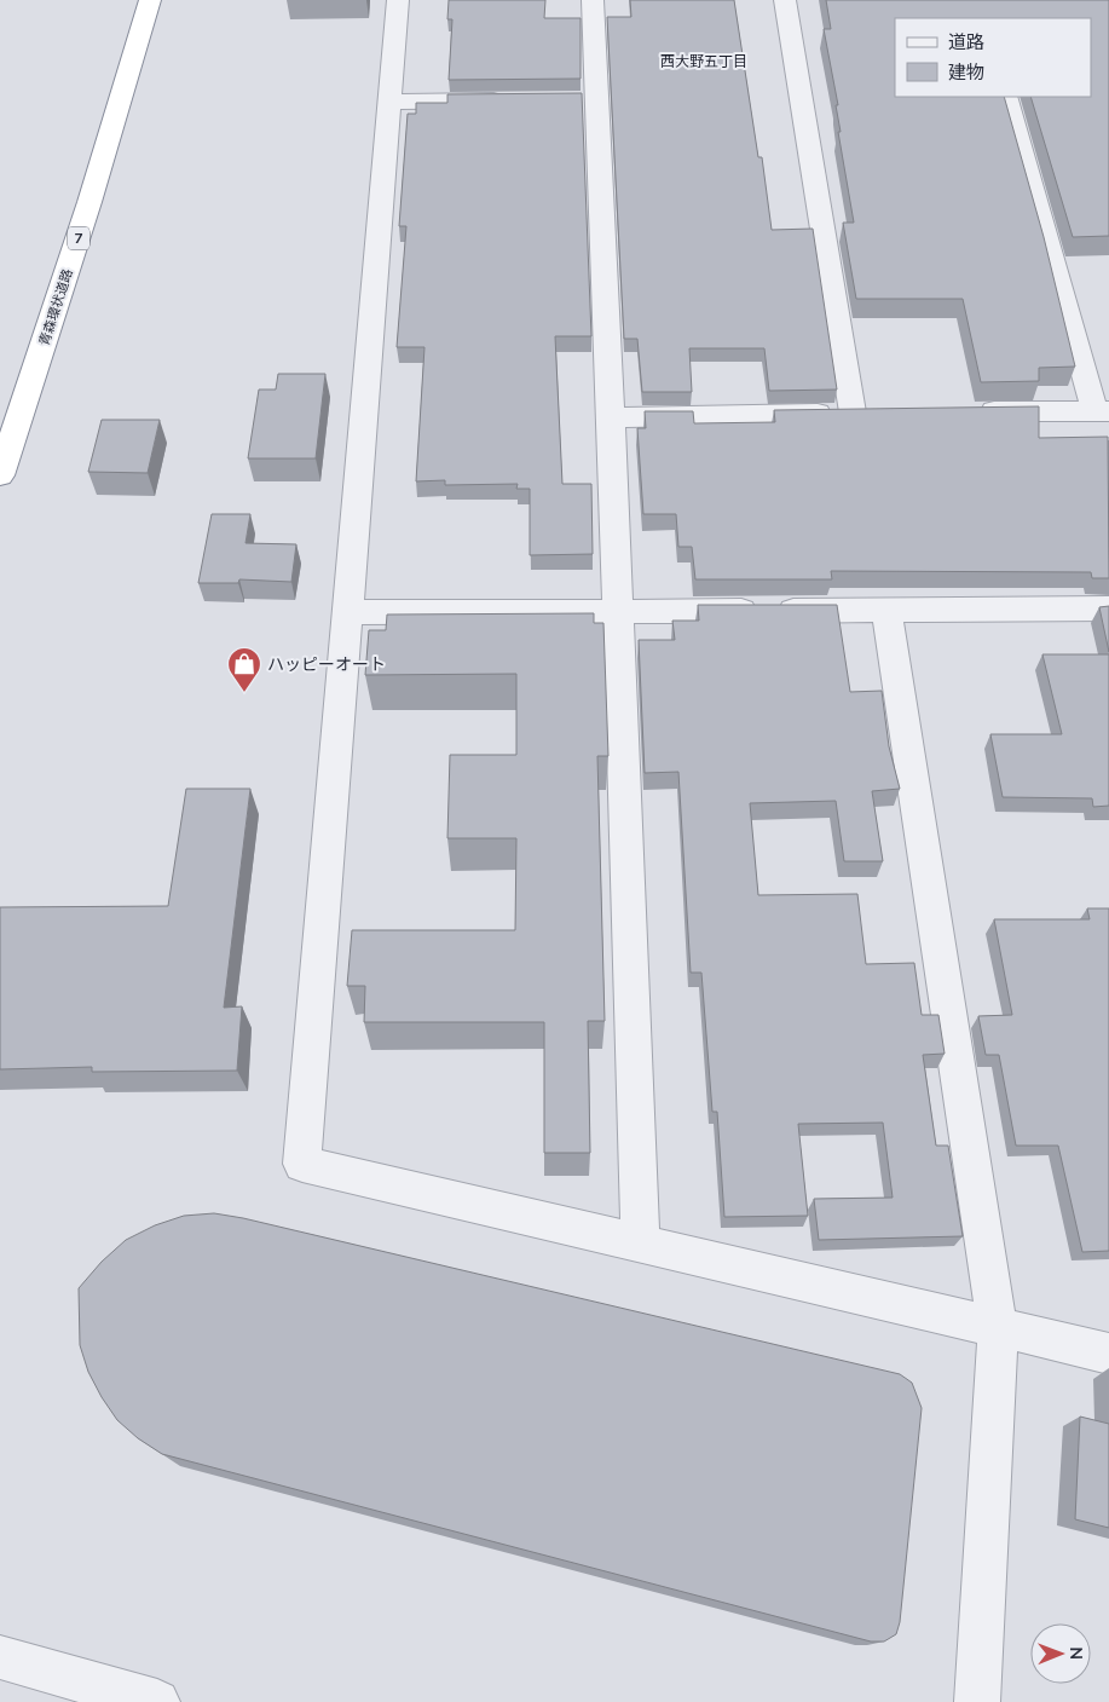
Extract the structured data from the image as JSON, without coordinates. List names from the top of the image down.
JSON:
{
  "streets": {
    "highway": ["7", "青森環状道路"]
  },
  "districts": ["西大野五丁目"],
  "places": {
    "shop": ["ハッピーオート"]
  },
  "legend": ["道路", "建物"],
  "north": "right"
}
